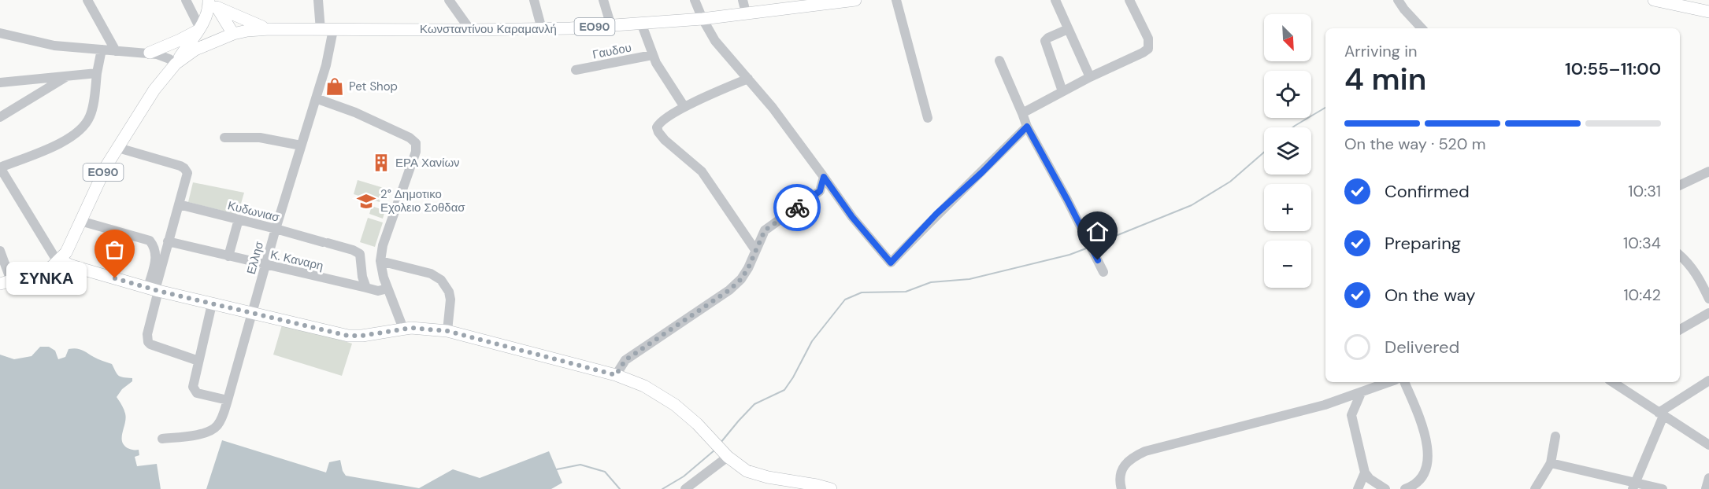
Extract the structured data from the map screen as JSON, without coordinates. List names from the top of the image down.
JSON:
{
  "streets": {
    "main road": ["ΕΟ90", "Κωνσταντίνου Καραμανλή"],
    "street": [
      "Γαυδου",
      "Κυδωνιασ",
      "Ελλησ",
      "Κ. Καναρη"
    ]
  },
  "crossings": [
    ["ΕΟ90", "Κωνσταντίνου Καραμανλή"],
    ["Κωνσταντίνου Καραμανλή", "Ελλησ"],
    ["Κυδωνιασ", "Ελλησ"],
    ["Κυδωνιασ", "Κ. Καναρη"],
    ["Ελλησ", "Κ. Καναρη"]
  ],
  "places": {
    "shop": ["Pet Shop"],
    "building": ["ΕΡΑ Χανίων"],
    "school or university": ["2° Δημοτικο Εχολειο Σοθδασ"],
    "other": ["ΣΥΝΚΑ"]
  },
  "north": "bottom right",
  "page": {
    "map_buttons": ["+", "−"],
    "heading": ["4 min", "Arriving in", "10:55–11:00"],
    "bar": "On the way · 520 m",
    "list": [
      ["Confirmed", "10:31"],
      ["Preparing", "10:34"],
      ["On the way", "10:42"],
      "Delivered"
    ],
    "bubble": "ΣΥΝΚΑ"
  }
}
